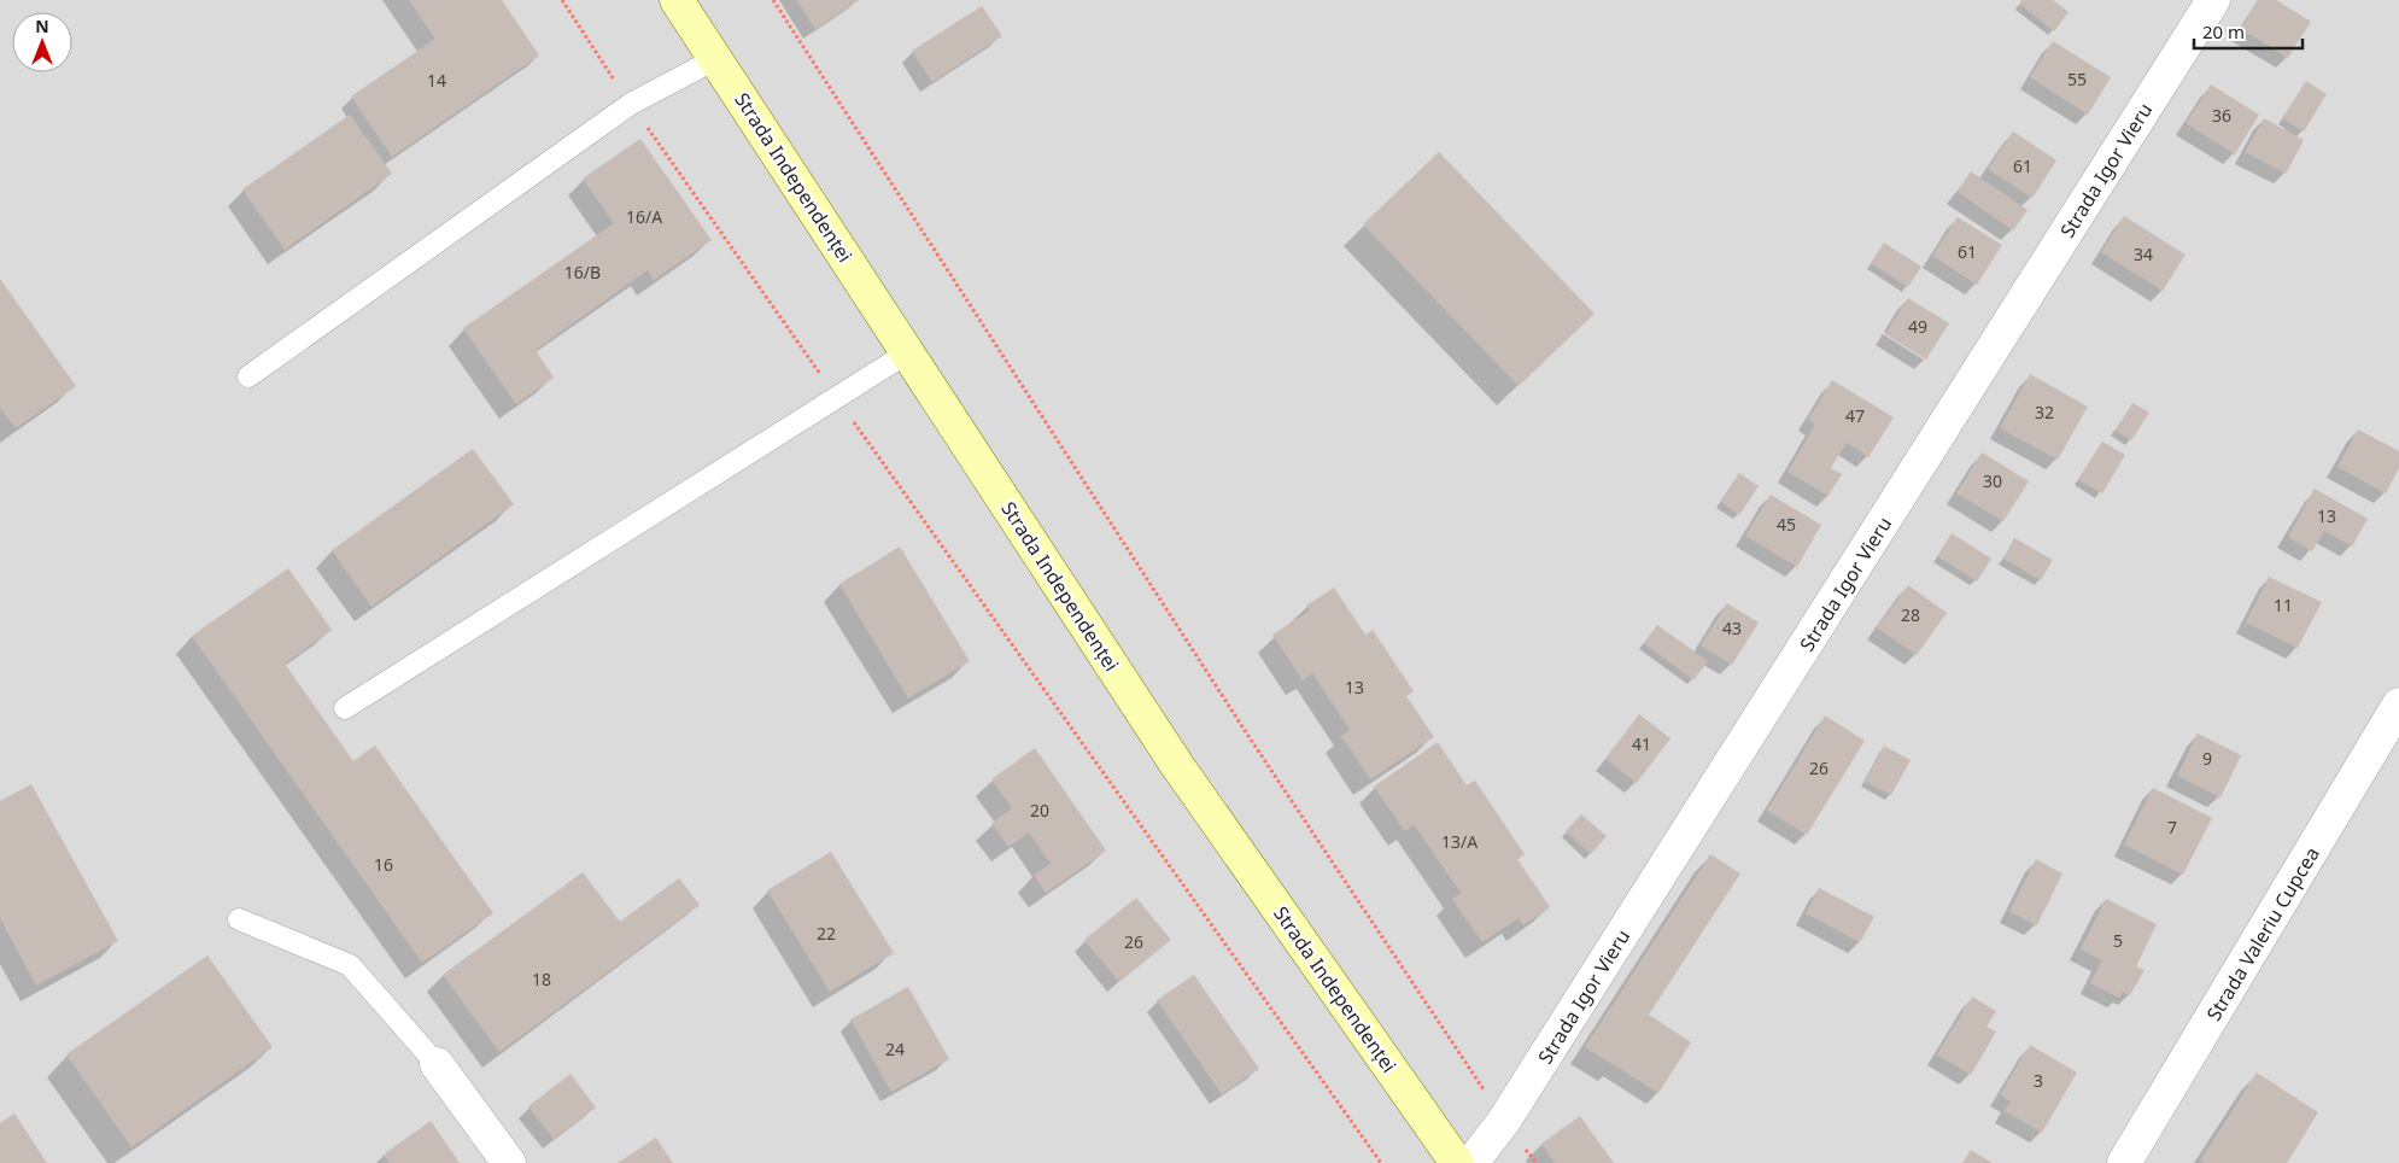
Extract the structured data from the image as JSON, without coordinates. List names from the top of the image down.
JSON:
{
  "streets": {
    "main road": ["Strada Independenței"],
    "street": ["Strada Igor Vieru", "Strada Valeriu Cupcea"]
  },
  "house_numbers": [
    "55",
    "14",
    "36",
    "61",
    "16/A",
    "61",
    "34",
    "16/B",
    "49",
    "32",
    "47",
    "30",
    "13",
    "45",
    "11",
    "28",
    "43",
    "13",
    "41",
    "9",
    "26",
    "20",
    "7",
    "13/A",
    "16",
    "22",
    "5",
    "26",
    "18",
    "24",
    "3"
  ],
  "scale_bar": "20 m",
  "north": "top"
}
